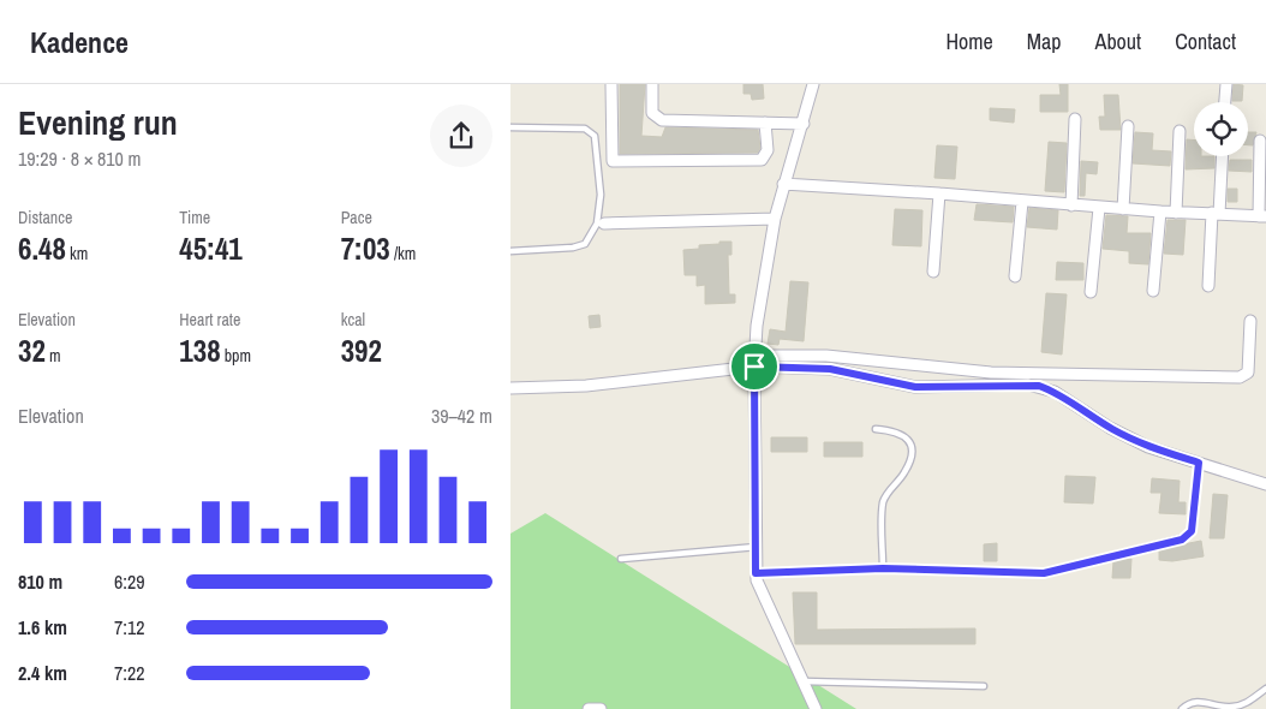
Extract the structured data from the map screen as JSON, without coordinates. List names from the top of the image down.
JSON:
{
  "page": {
    "header": "Kadence",
    "nav": [
      "Home",
      "Map",
      "About",
      "Contact"
    ],
    "heading": ["Evening run", "19:29 · 8 × 810 m"],
    "stats": [
      ["Distance", "6.48 km"],
      ["Time", "45:41"],
      ["Pace", "7:03 /km"],
      ["Elevation", "32 m"],
      ["Heart rate", "138 bpm"],
      ["kcal", "392"]
    ],
    "chart": ["Elevation", "39–42 m"],
    "list": [
      {
        "name": "810 m",
        "note": "6:29"
      },
      {
        "name": "1.6 km",
        "note": "7:12"
      },
      {
        "name": "2.4 km",
        "note": "7:22"
      }
    ]
  }
}
